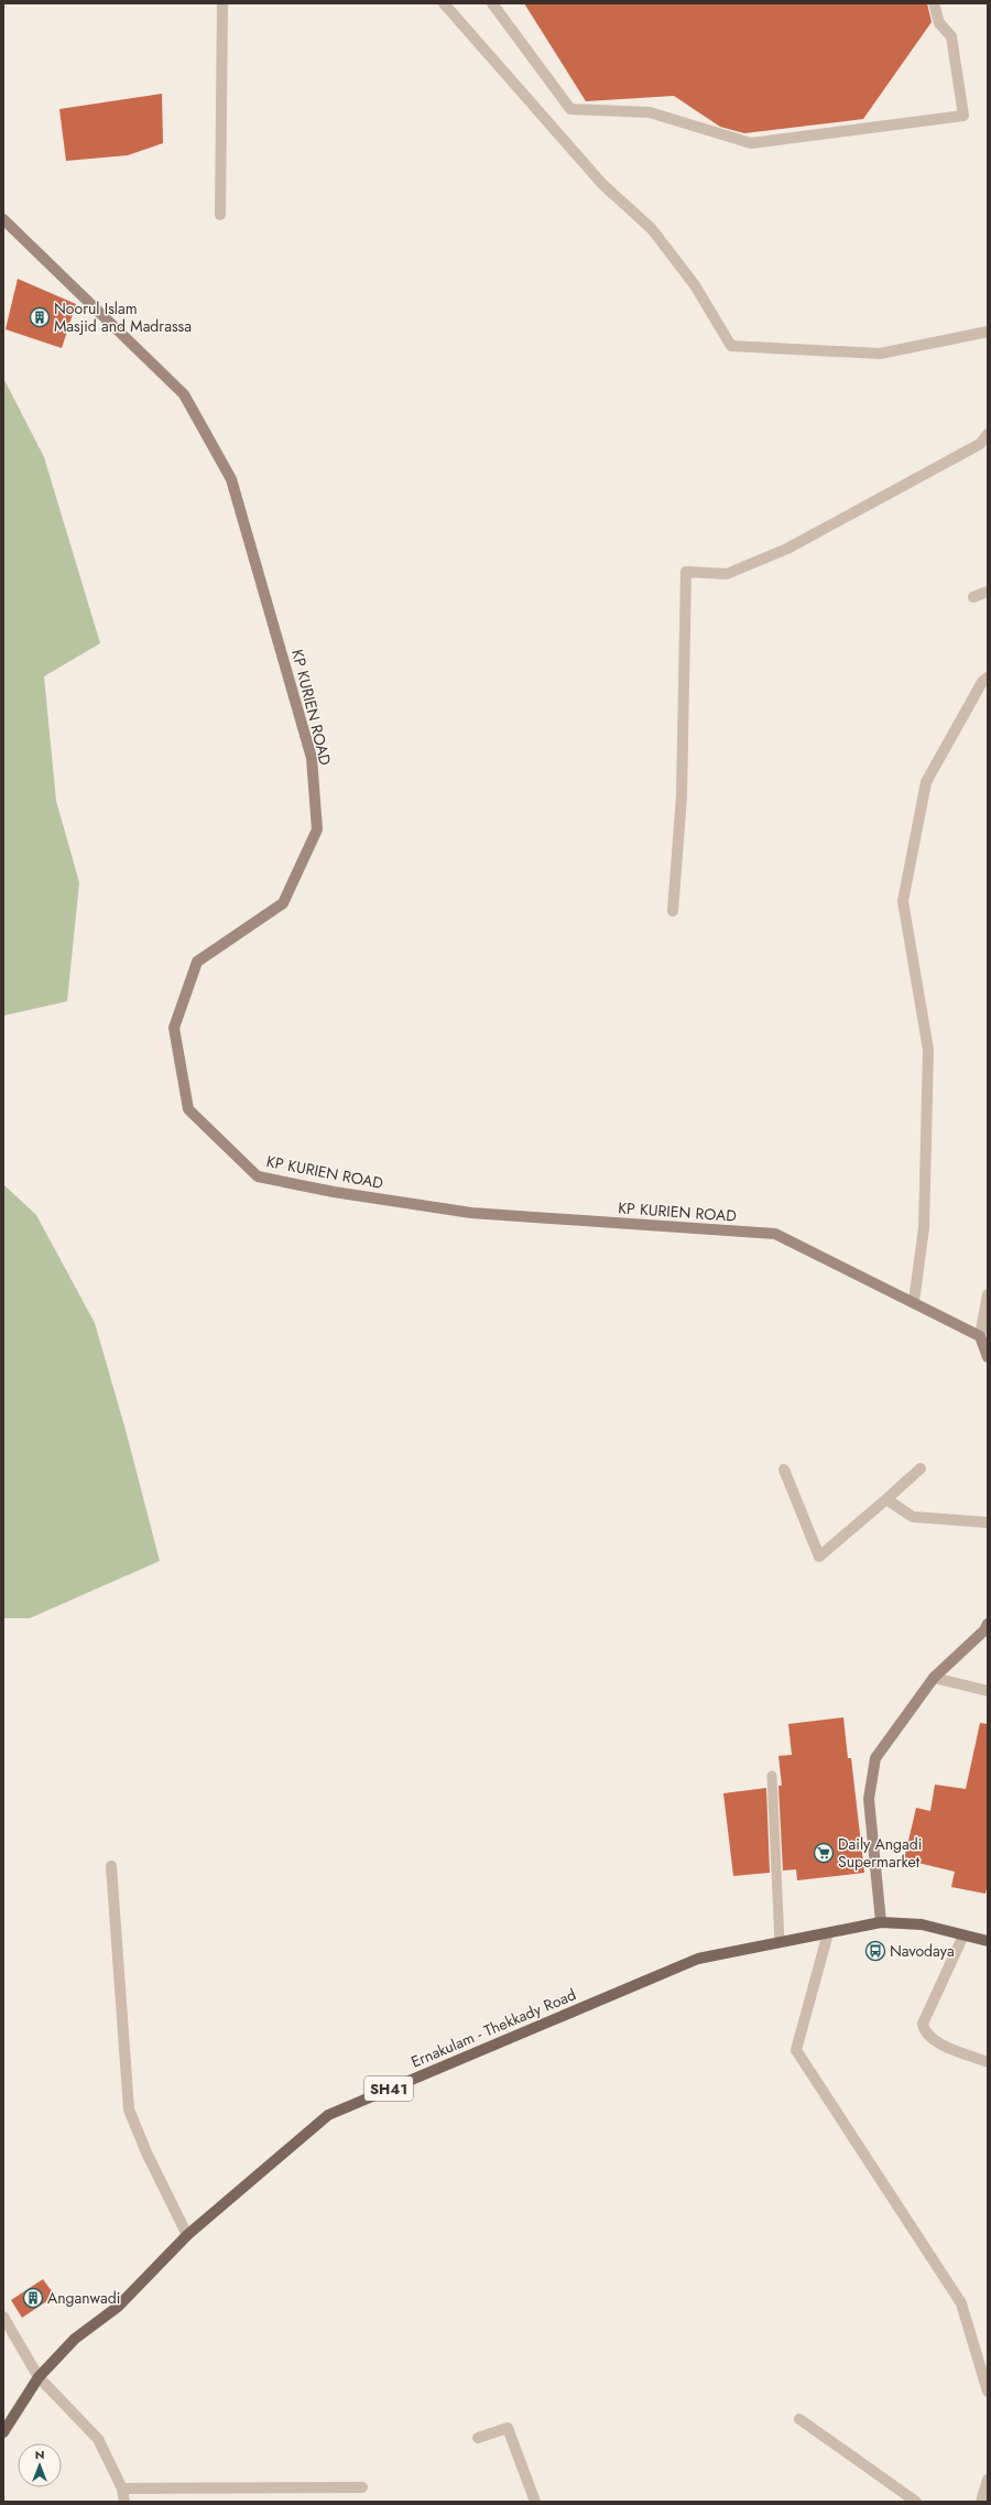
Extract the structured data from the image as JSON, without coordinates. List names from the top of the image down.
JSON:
{
  "streets": {
    "main road": ["Ernakulam - Thekkady Road", "SH41"],
    "street": ["KP KURIEN ROAD"]
  },
  "places": {
    "building": ["Noorul Islam Masjid and Madrassa", "Anganwadi"],
    "supermarket": ["Daily Angadi Supermarket"],
    "bus stop": ["Navodaya"]
  },
  "north": "top"
}
